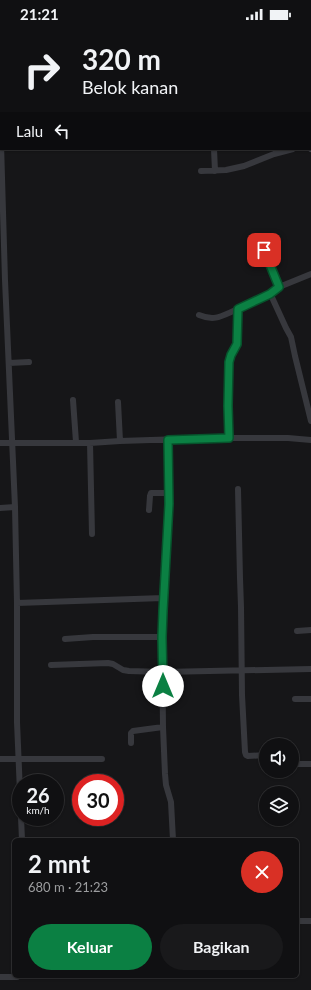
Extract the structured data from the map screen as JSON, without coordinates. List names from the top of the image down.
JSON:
{
  "page": {
    "status": "21:21",
    "turn": ["320 m", "Belok kanan"],
    "then": "Lalu",
    "speed": "26 km/h",
    "limit": "30",
    "heading": ["2 mnt", "680 m · 21:23"],
    "buttons": ["Keluar", "Bagikan"]
  }
}
